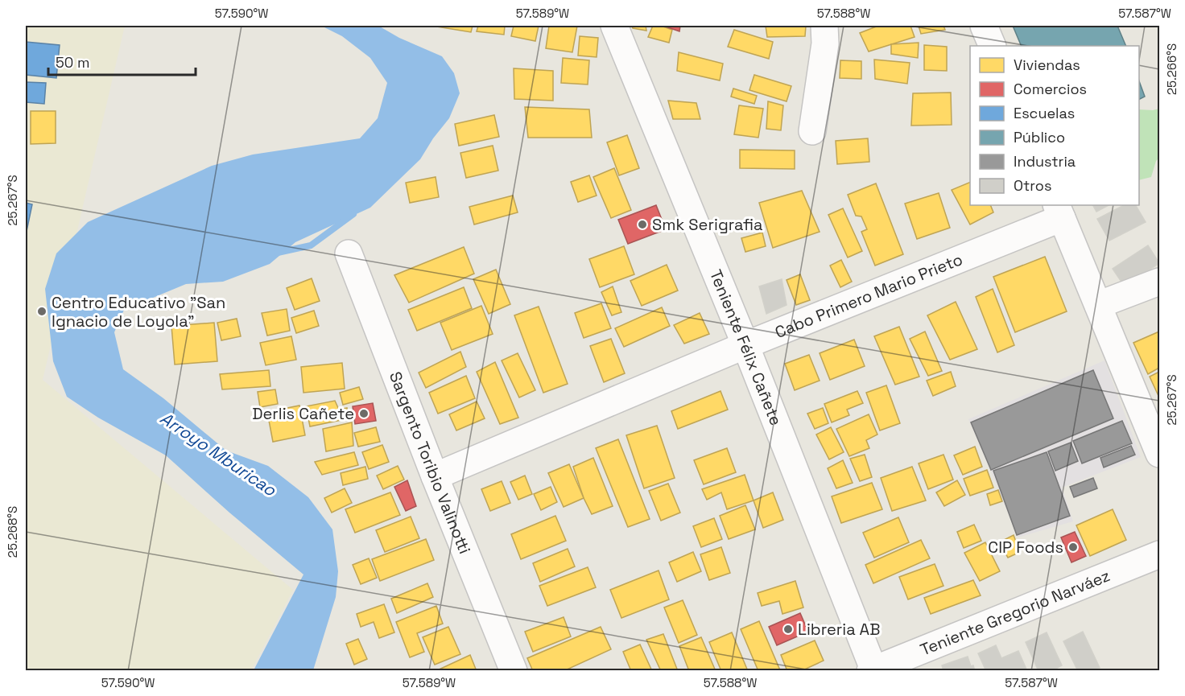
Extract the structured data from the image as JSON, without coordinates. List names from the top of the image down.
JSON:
{
  "streets": {
    "street": [
      "Cabo Primero Mario Prieto",
      "Teniente Félix Cañete",
      "Sargento Toribio Valinotti",
      "Teniente Gregorio Narváez"
    ]
  },
  "crossings": [
    ["Cabo Primero Mario Prieto", "Teniente Félix Cañete"],
    ["Cabo Primero Mario Prieto", "Sargento Toribio Valinotti"],
    ["Teniente Félix Cañete", "Teniente Gregorio Narváez"]
  ],
  "water": ["Arroyo Mburicao"],
  "places": [
    "Smk Serigrafia",
    "Centro Educativo \"San Ignacio de Loyola\"",
    "Derlis Cañete",
    "CIP Foods",
    "Libreria AB"
  ],
  "legend": [
    "Viviendas",
    "Comercios",
    "Escuelas",
    "Público",
    "Industria",
    "Otros"
  ],
  "scale_bar": "50 m",
  "coordinates": [
    "57.590°W",
    "57.589°W",
    "57.588°W",
    "57.587°W",
    "25.266°S",
    "25.267°S",
    "25.268°S"
  ]
}
